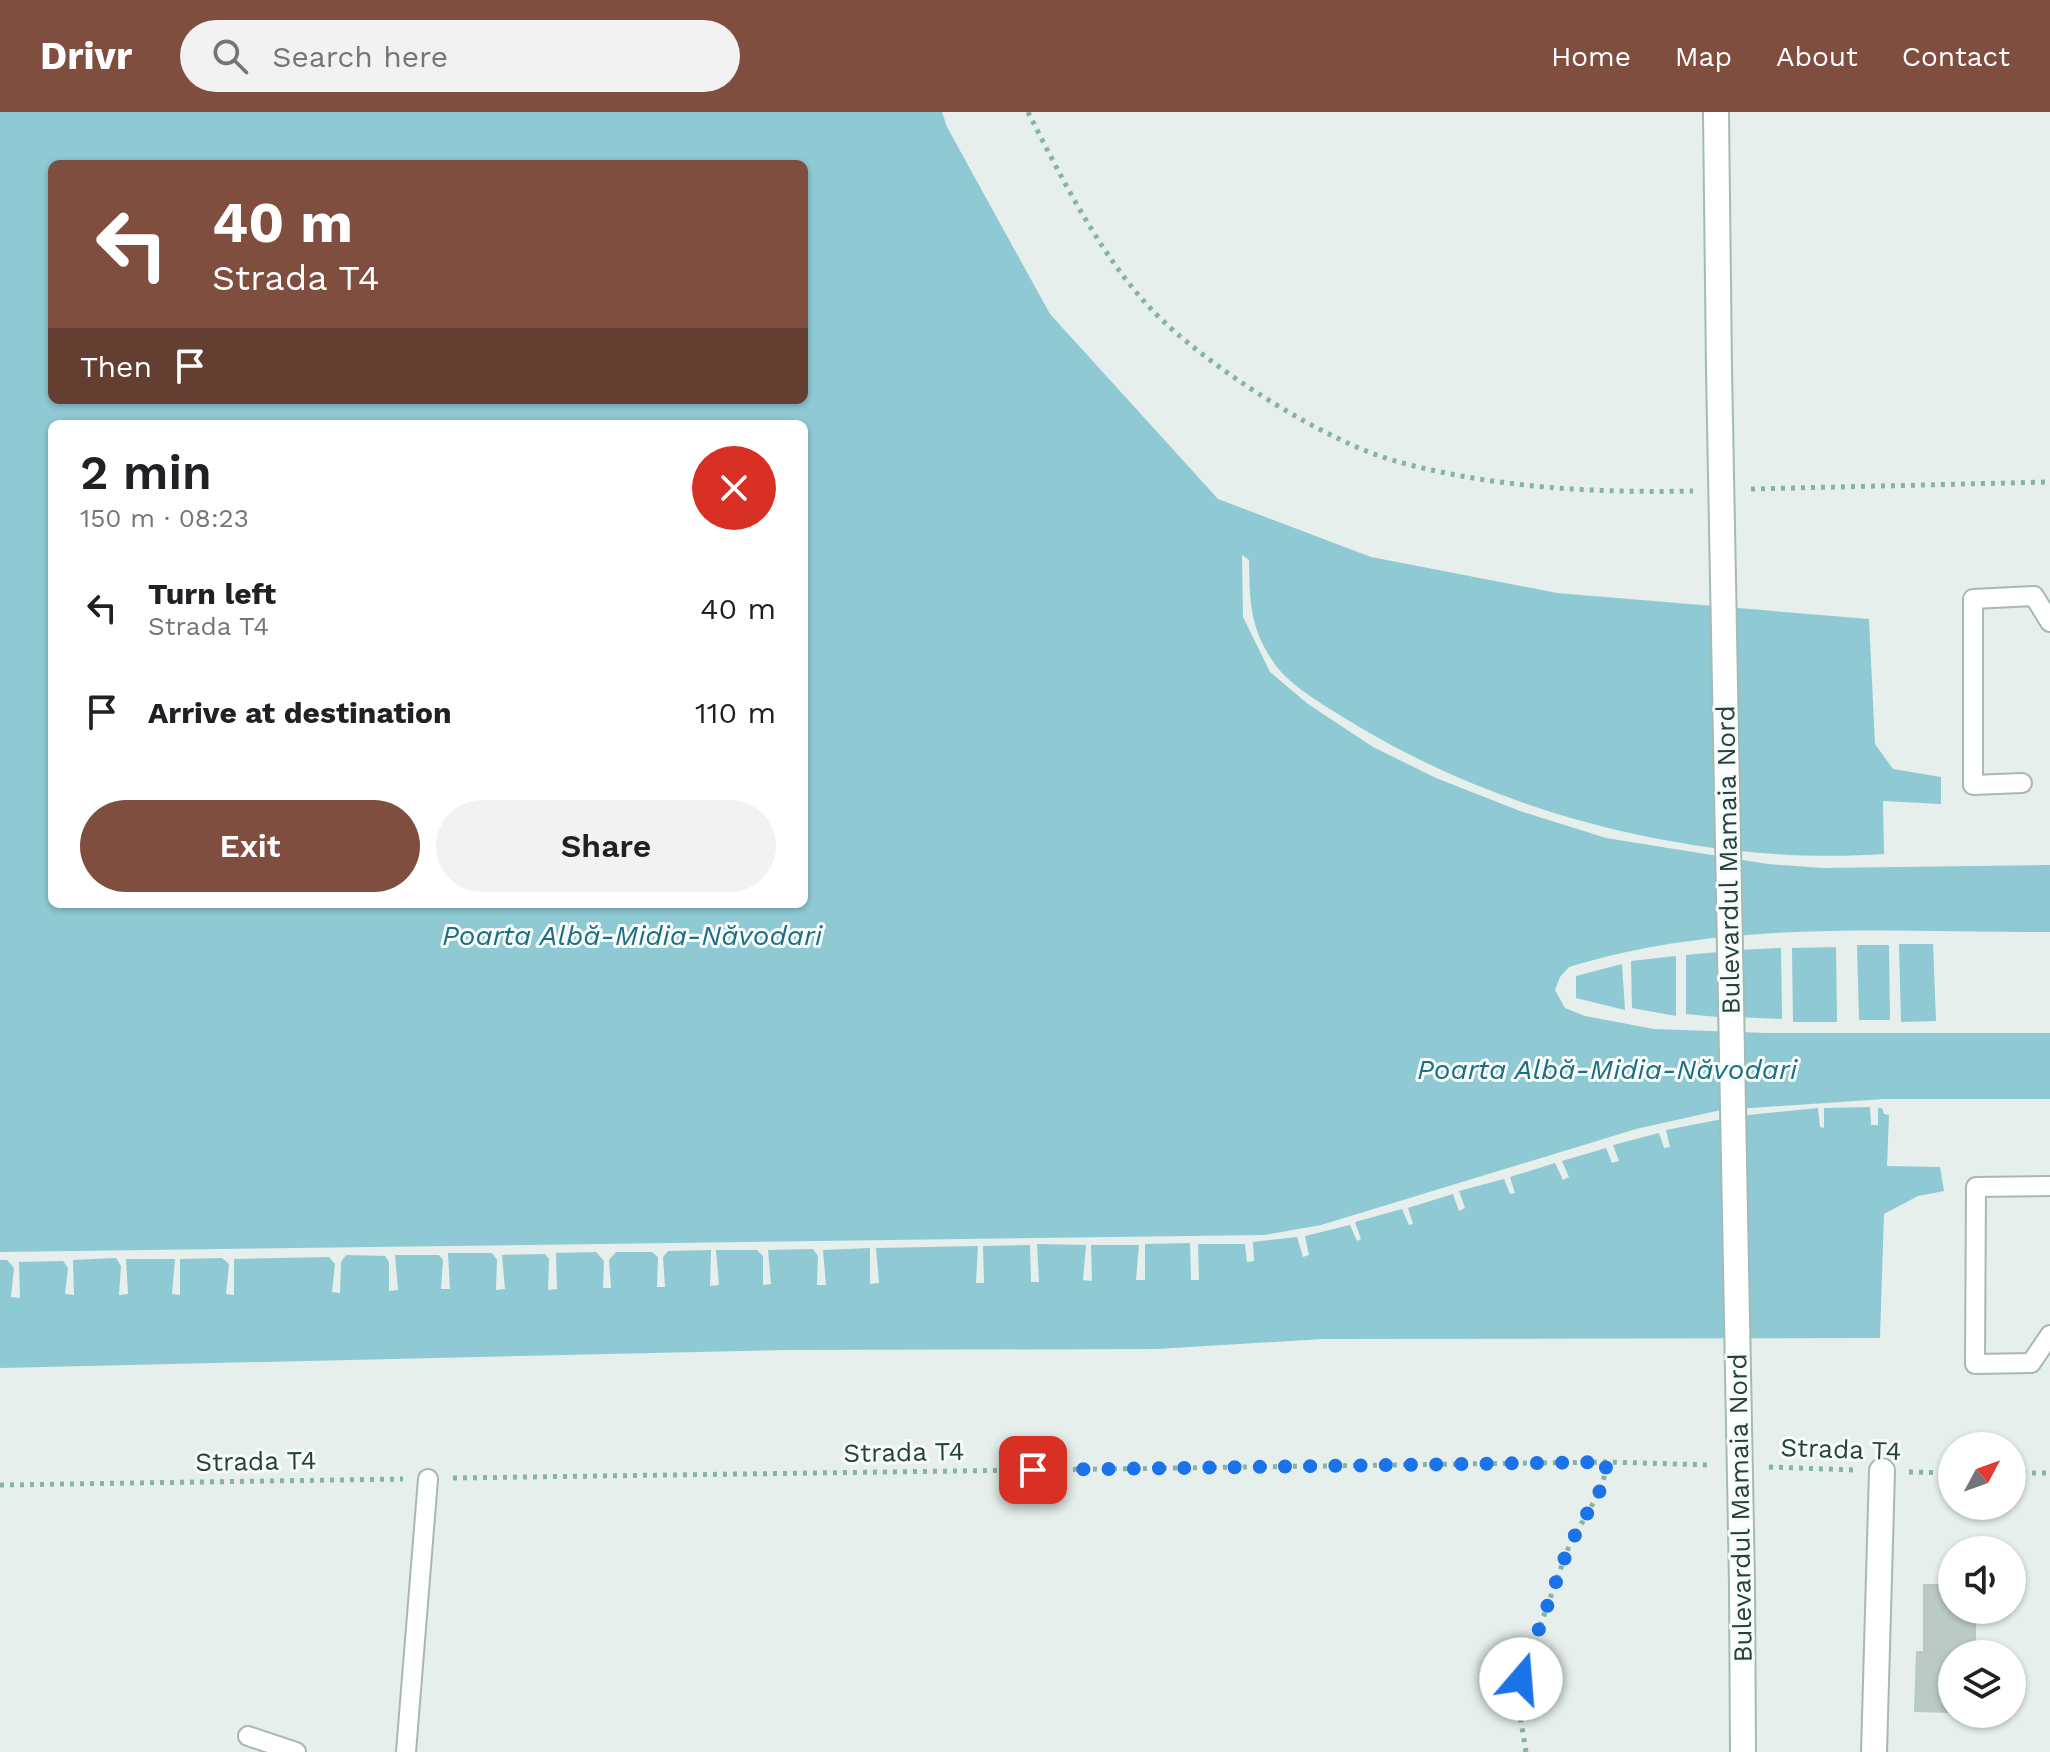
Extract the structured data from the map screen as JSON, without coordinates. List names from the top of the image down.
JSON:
{
  "streets": {
    "main road": ["Bulevardul Mamaia Nord"],
    "path": ["Strada T4"]
  },
  "water": ["Poarta Albă-Midia-Năvodari"],
  "north": "top right",
  "page": {
    "header": "Drivr",
    "search": "Search here",
    "nav": [
      "Home",
      "Map",
      "About",
      "Contact"
    ],
    "turn": ["40 m", "Strada T4"],
    "then": "Then",
    "heading": ["2 min", "150 m · 08:23"],
    "list": [
      {
        "name": "Turn left",
        "note": "Strada T4",
        "value": "40 m"
      },
      {
        "name": "Arrive at destination",
        "value": "110 m"
      }
    ],
    "buttons": ["Exit", "Share"]
  }
}
